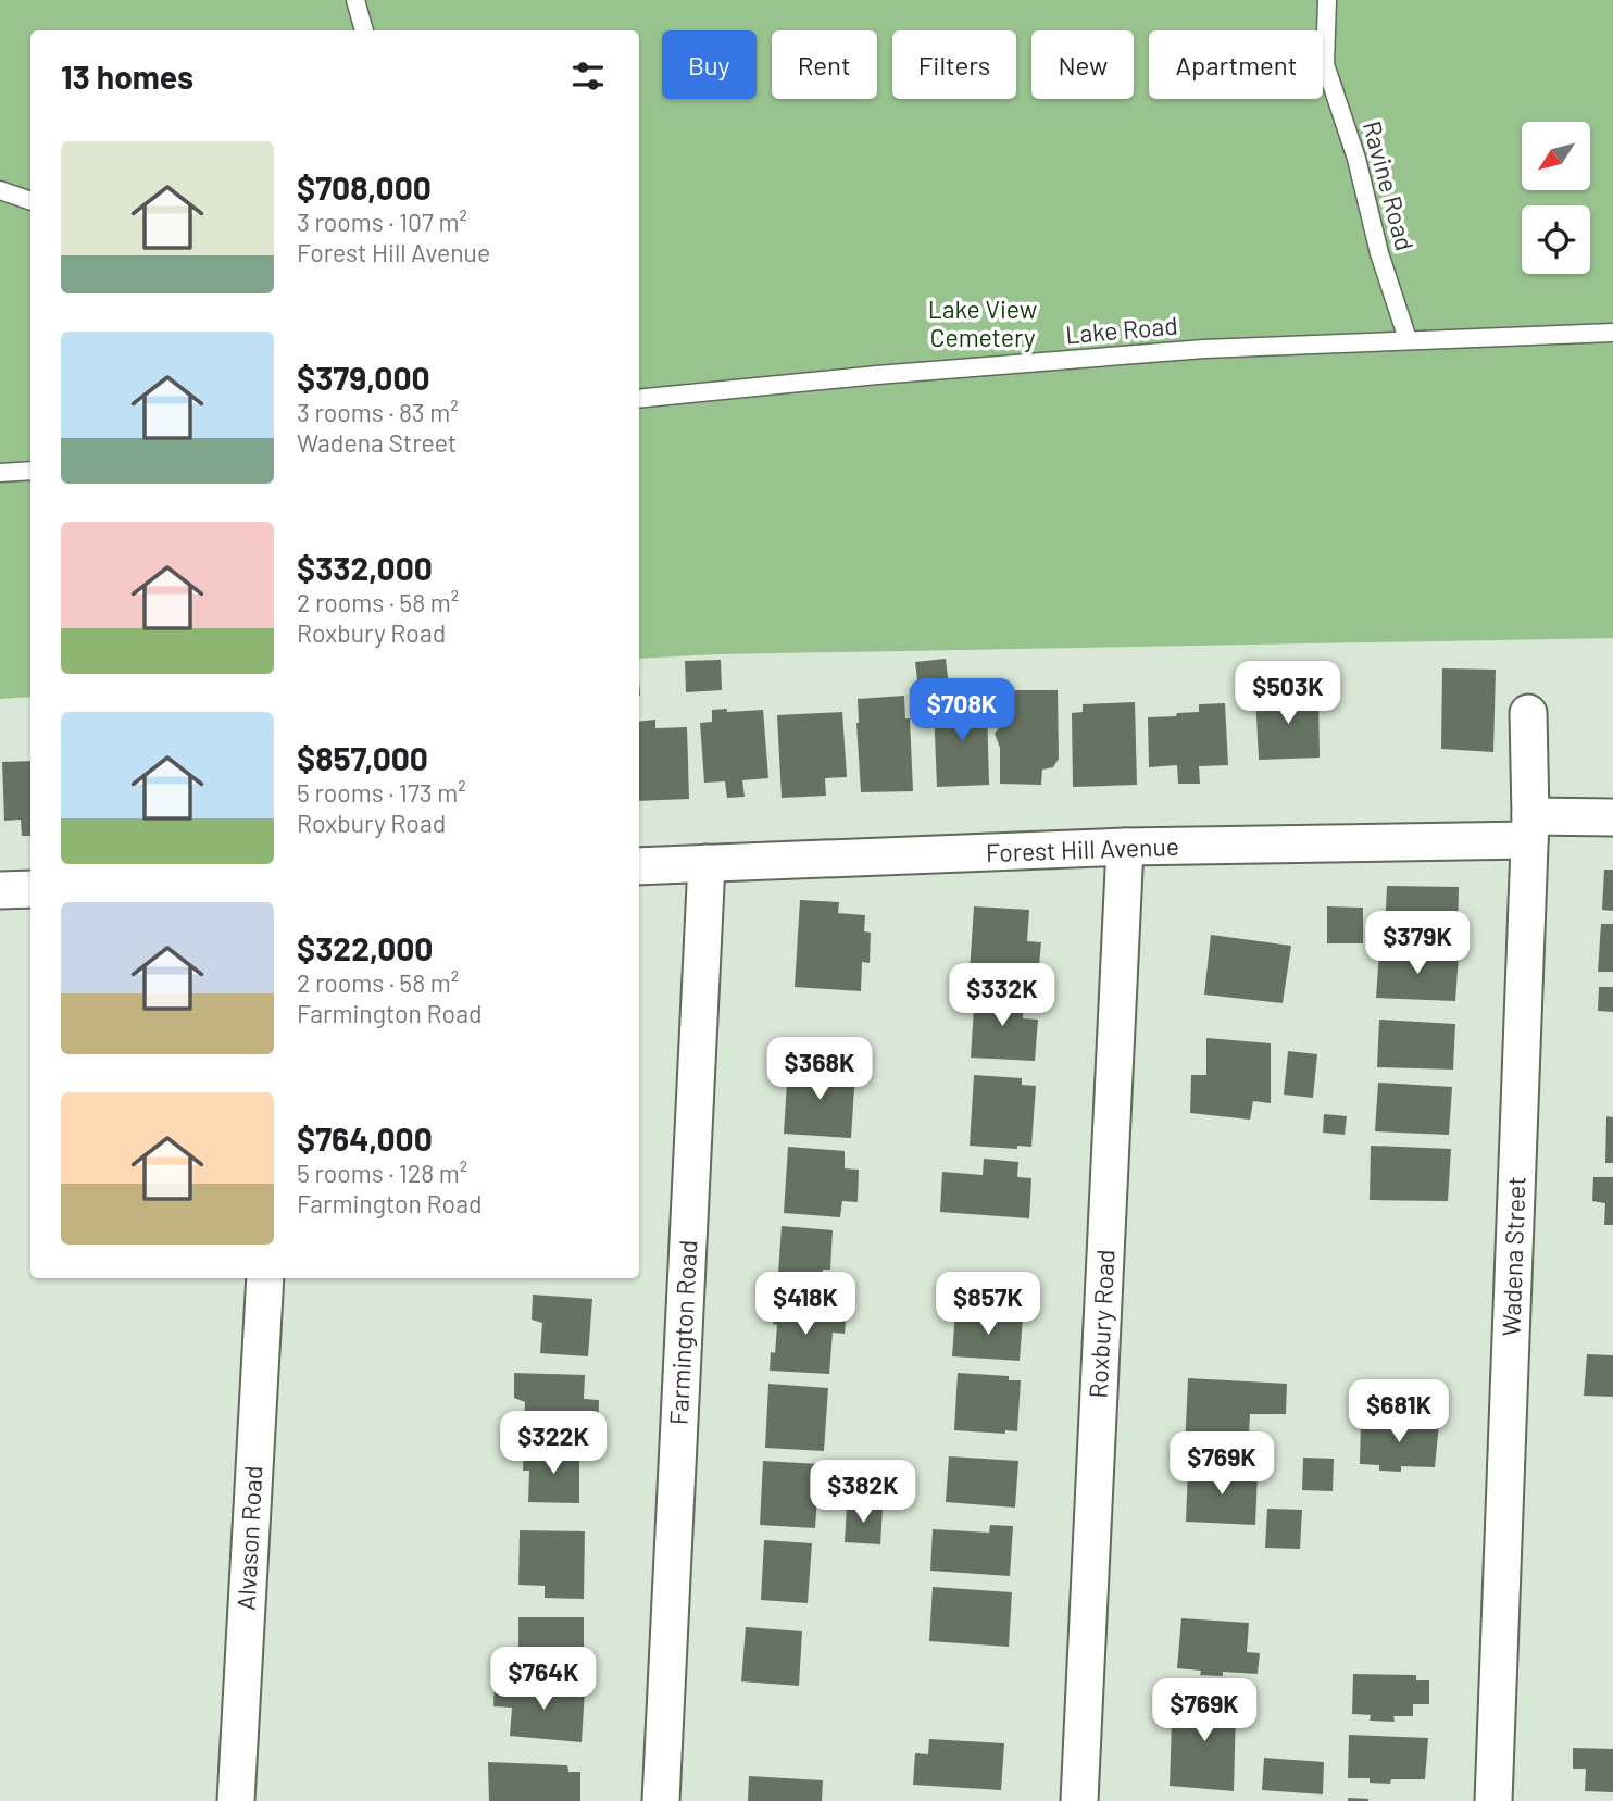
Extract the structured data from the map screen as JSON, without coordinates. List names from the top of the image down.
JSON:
{
  "streets": {
    "street": [
      "Forest Hill Avenue",
      "Wadena Street",
      "Roxbury Road",
      "Farmington Road",
      "Alvason Road"
    ],
    "lane": ["Ravine Road", "Lake Road"]
  },
  "crossings": [
    ["Ravine Road", "Lake Road"],
    ["Forest Hill Avenue", "Wadena Street"],
    ["Forest Hill Avenue", "Roxbury Road"],
    ["Forest Hill Avenue", "Farmington Road"]
  ],
  "parks": ["Lake View Cemetery"],
  "north": "bottom left",
  "page": {
    "chip": [
      "Buy",
      "Rent",
      "Filters",
      "New",
      "Apartment"
    ],
    "heading": "13 homes",
    "list": [
      {
        "name": "$708,000",
        "note": "3 rooms · 107 m² · Forest Hill Avenue"
      },
      {
        "name": "$379,000",
        "note": "3 rooms · 83 m² · Wadena Street"
      },
      {
        "name": "$332,000",
        "note": "2 rooms · 58 m² · Roxbury Road"
      },
      {
        "name": "$857,000",
        "note": "5 rooms · 173 m² · Roxbury Road"
      },
      {
        "name": "$322,000",
        "note": "2 rooms · 58 m² · Farmington Road"
      },
      {
        "name": "$764,000",
        "note": "5 rooms · 128 m² · Farmington Road"
      }
    ],
    "price": [
      "$503K",
      "$708K",
      "$379K",
      "$332K",
      "$368K",
      "$418K",
      "$857K",
      "$681K",
      "$322K",
      "$769K",
      "$382K",
      "$764K",
      "$769K"
    ]
  }
}
